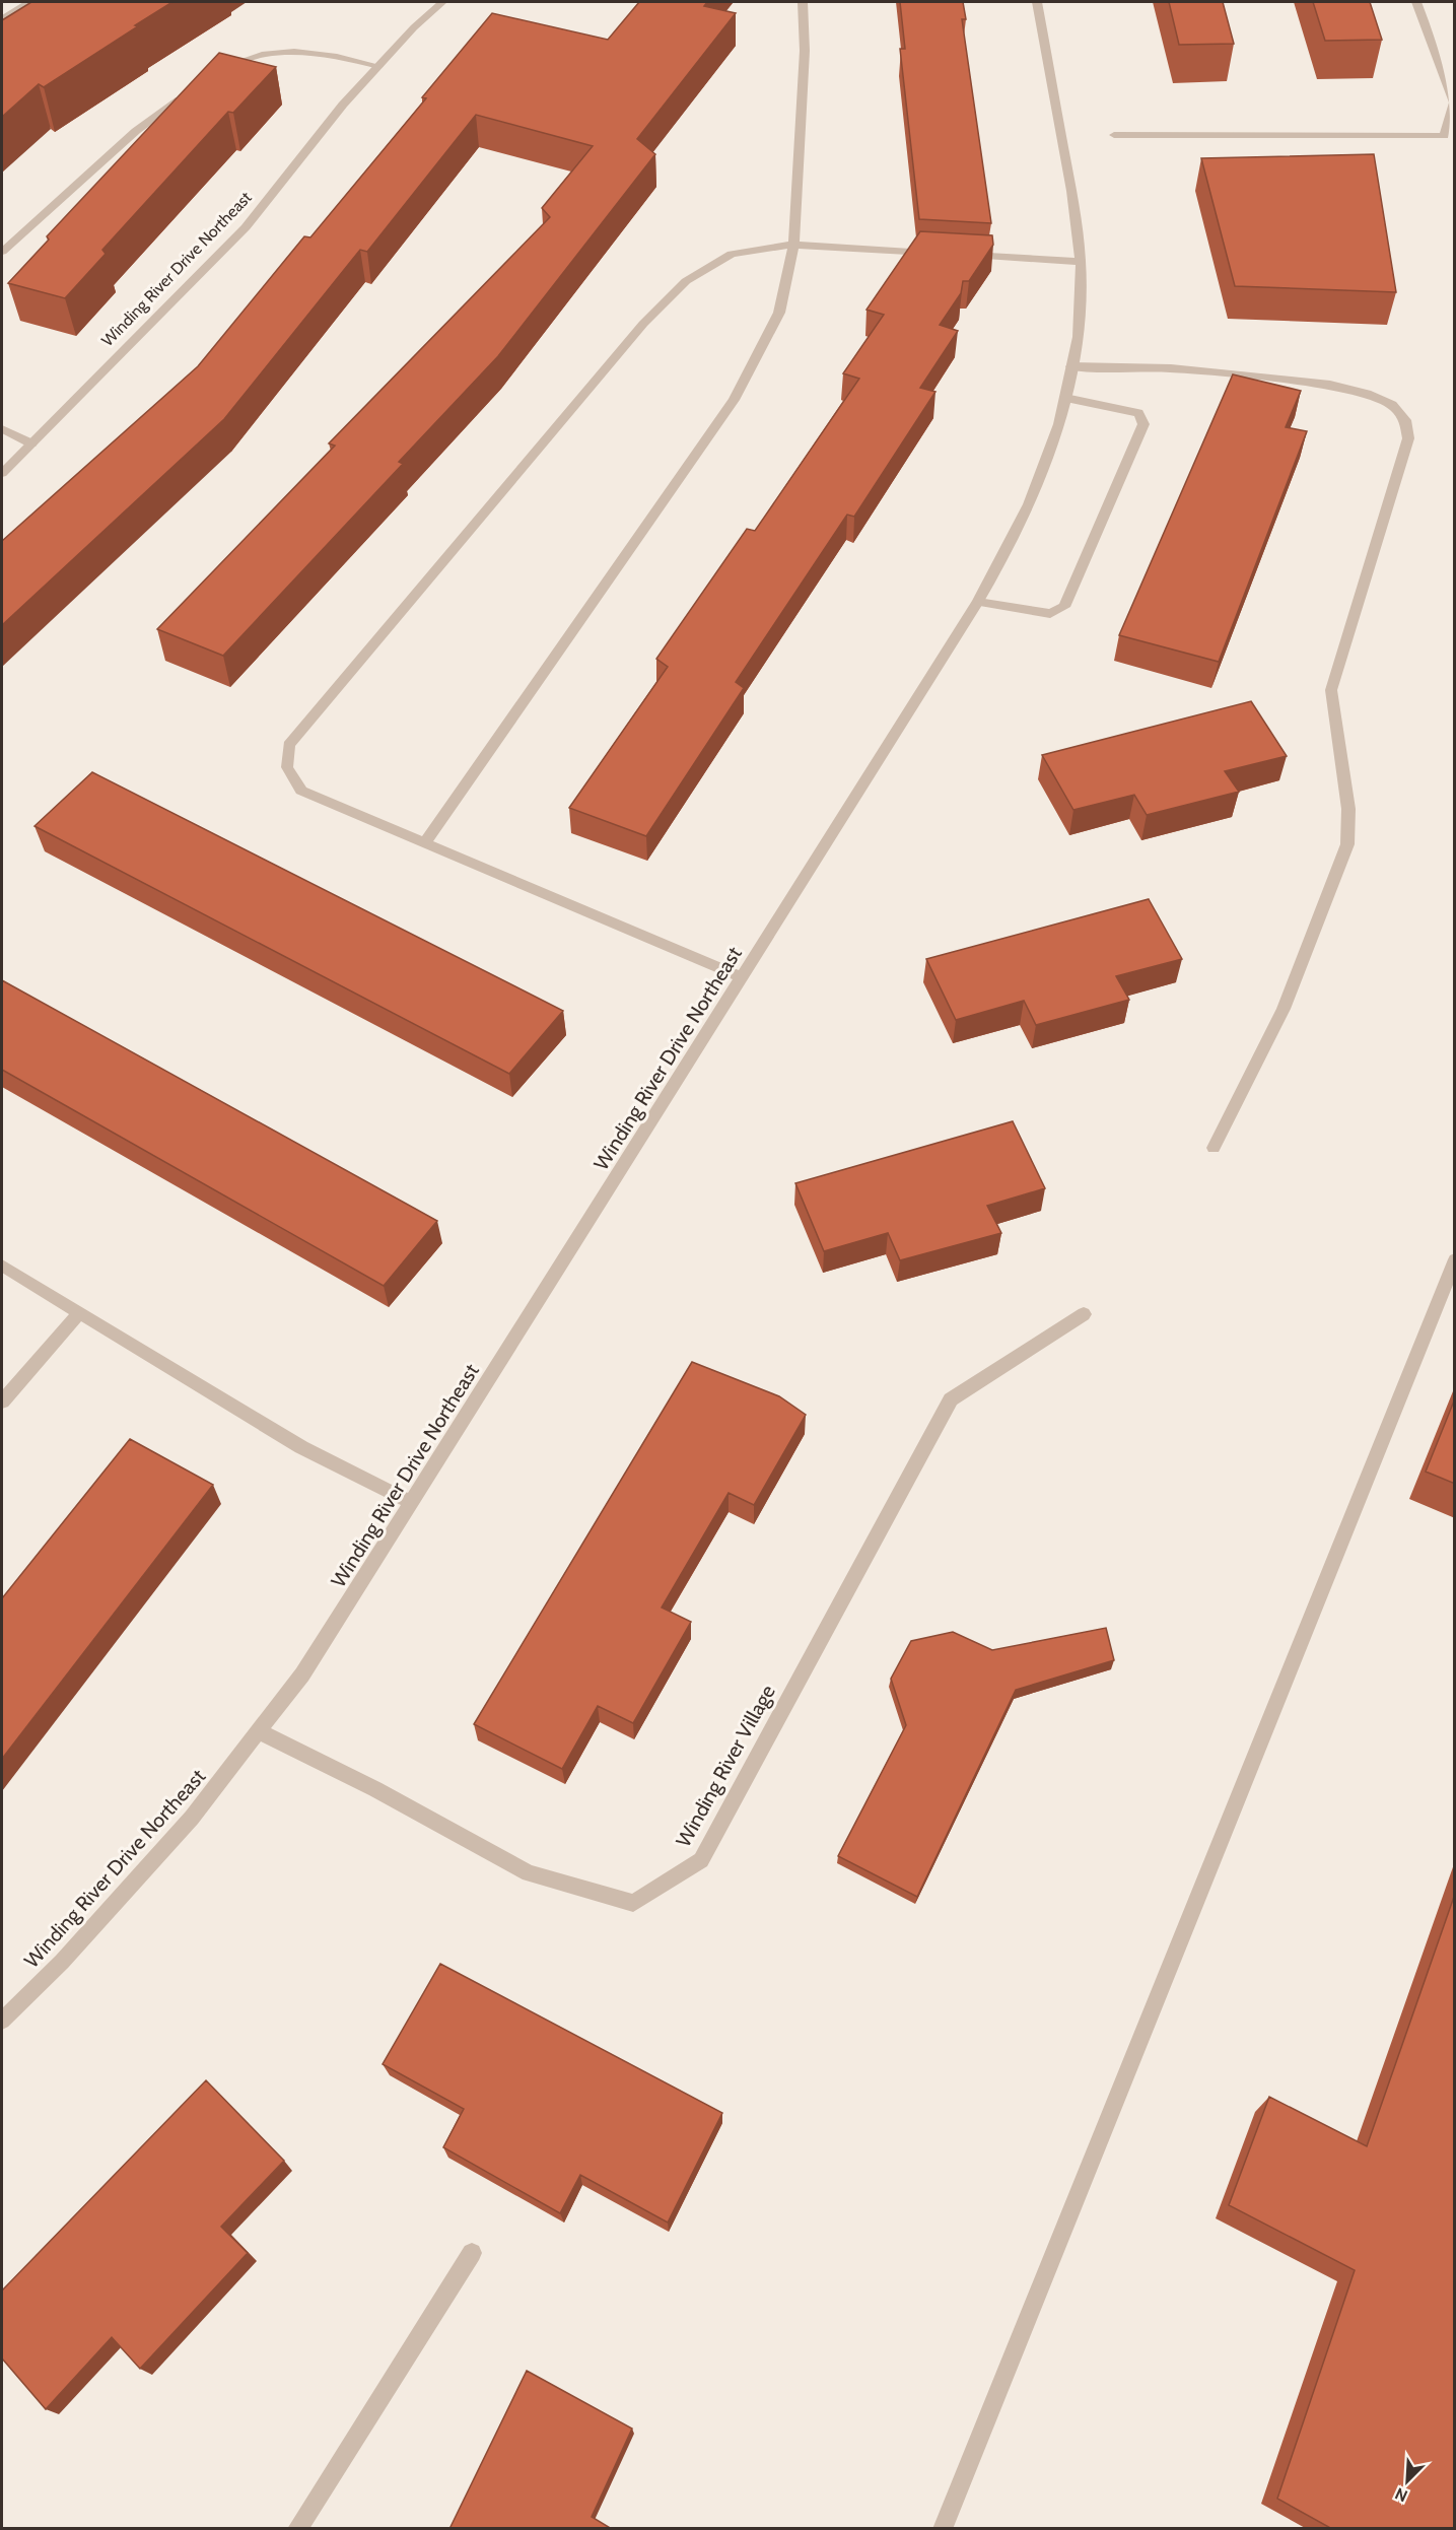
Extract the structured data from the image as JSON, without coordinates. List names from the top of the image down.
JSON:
{
  "streets": {
    "street": ["Winding River Drive Northeast", "Winding River Village"]
  },
  "crossings": [
    ["Winding River Drive Northeast", "Winding River Village"]
  ],
  "north": "bottom left"
}
